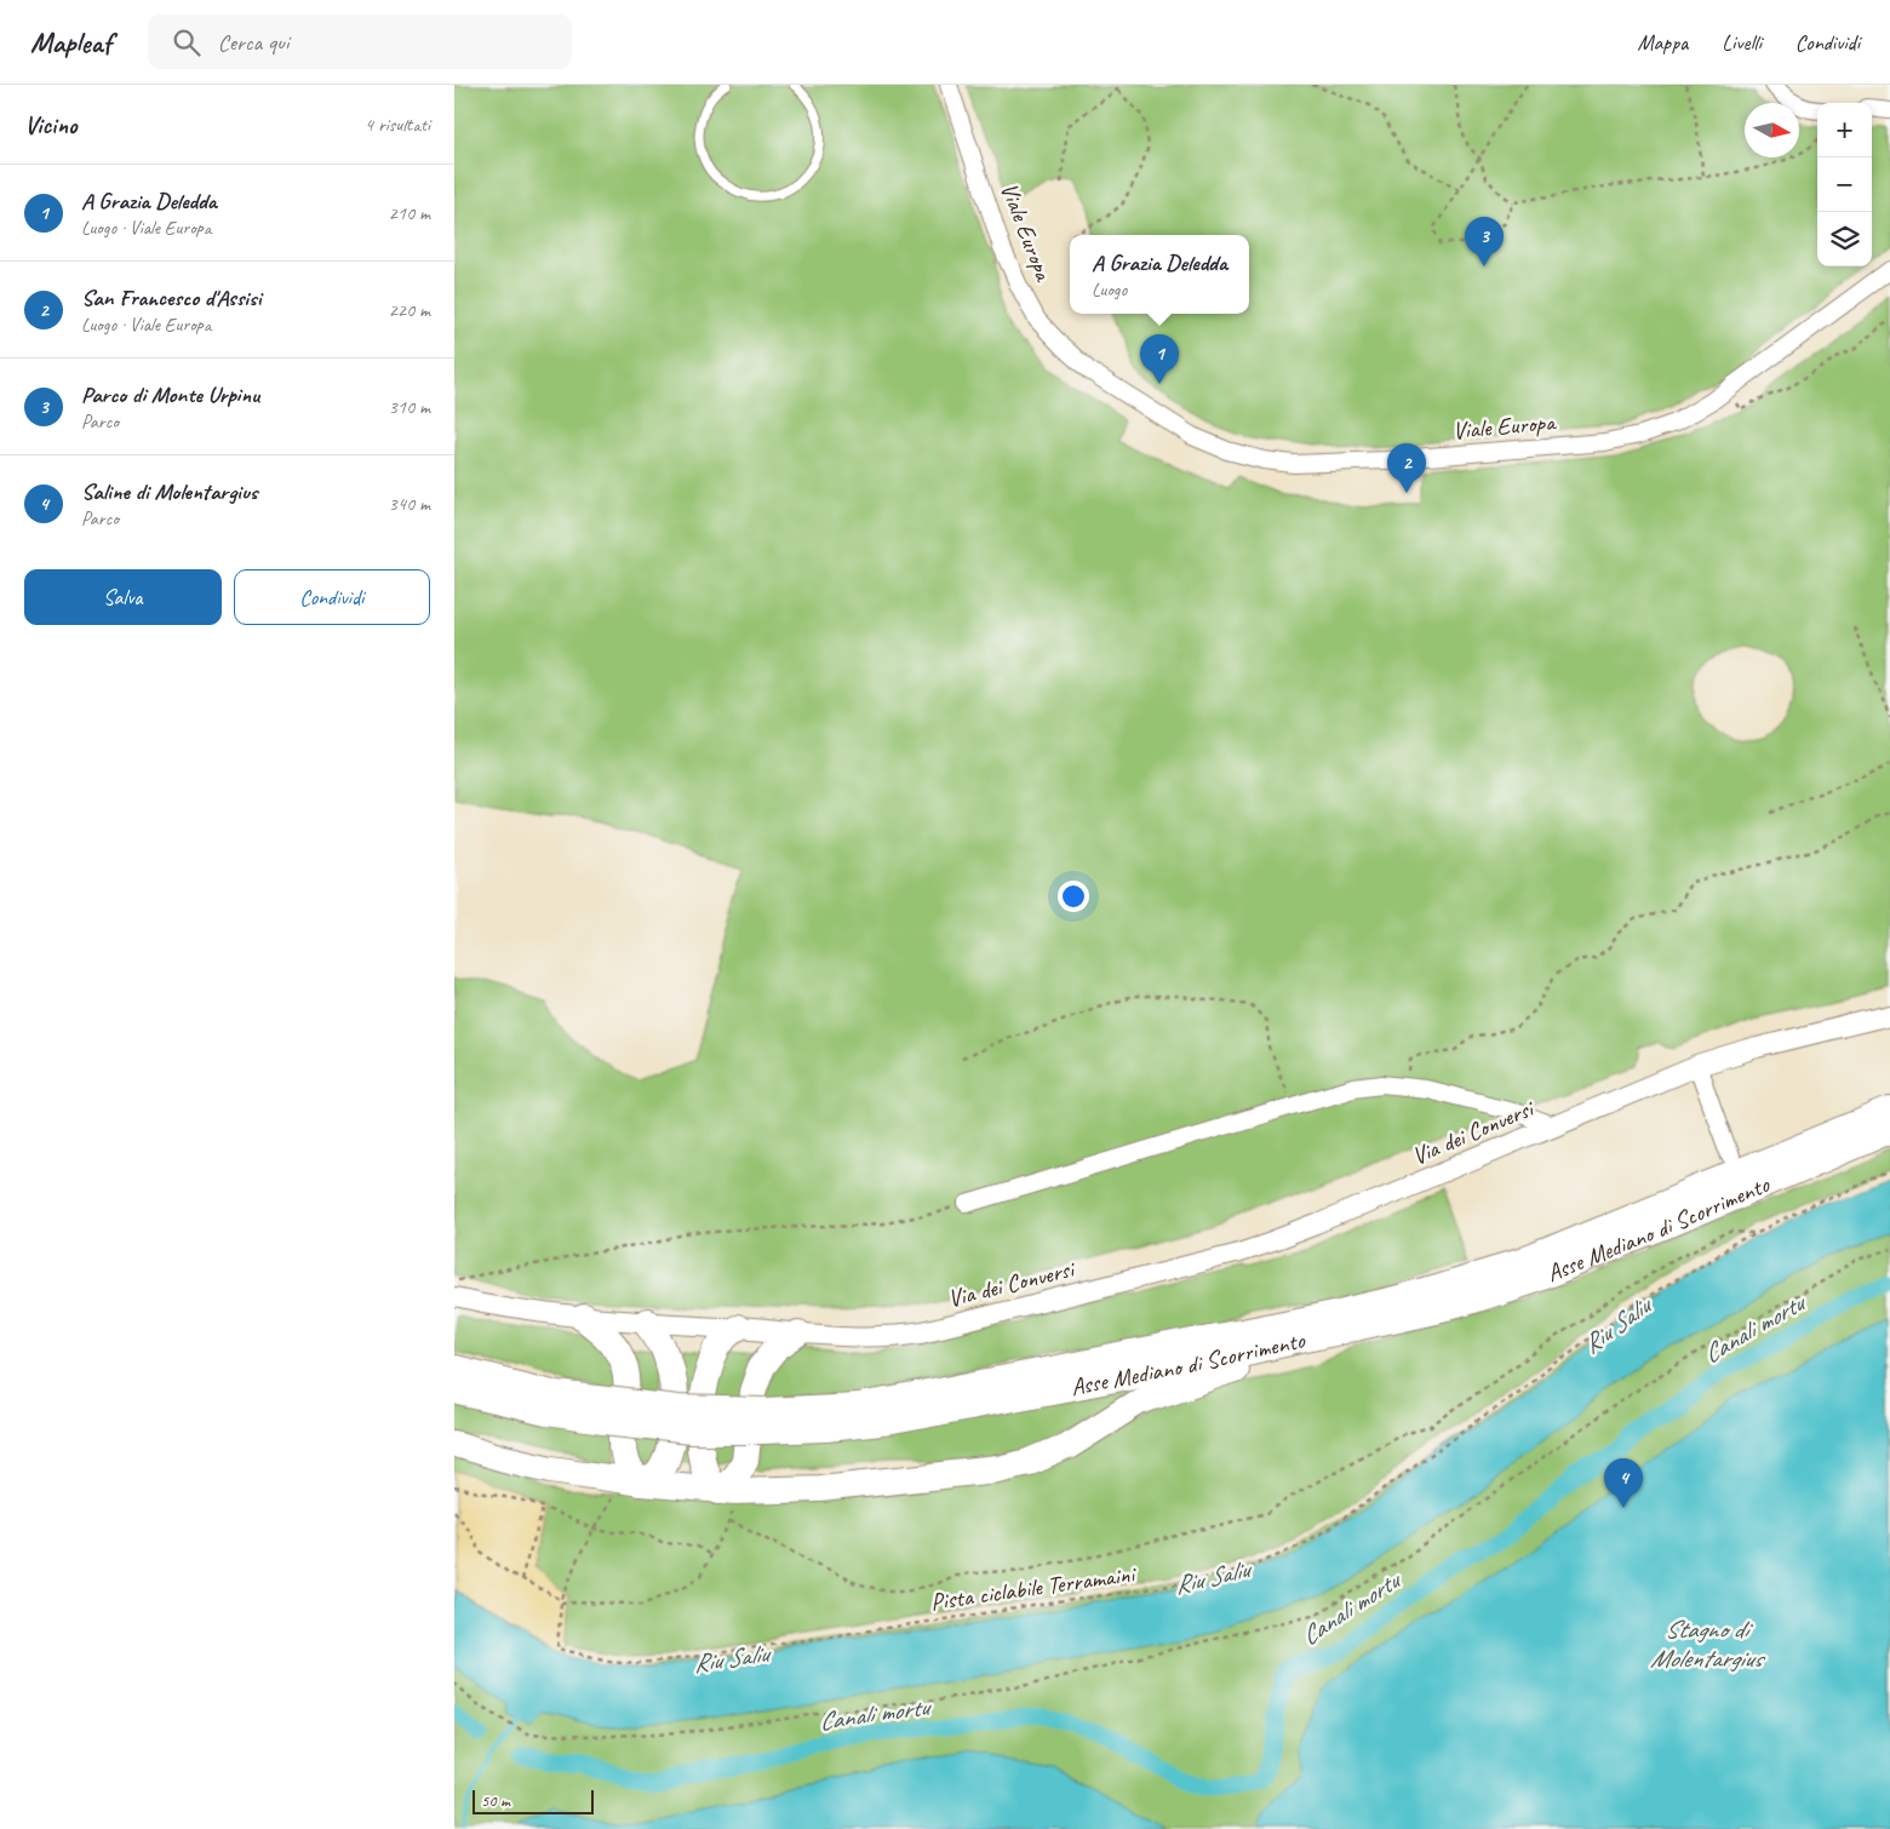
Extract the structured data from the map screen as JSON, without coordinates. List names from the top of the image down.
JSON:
{
  "streets": {
    "highway": ["Asse Mediano di Scorrimento"],
    "street": ["Viale Europa", "Via dei Conversi"],
    "path": ["Pista ciclabile Terramaini"]
  },
  "water": ["Riu Saliu", "Canali mortu", "Stagno di Molentargius"],
  "scale_bar": "50 m",
  "north": "right",
  "page": {
    "header": "Mapleaf",
    "search": "Cerca qui",
    "nav": ["Mappa", "Livelli", "Condividi"],
    "heading": ["Vicino", "4 risultati"],
    "map_buttons": ["+", "−"],
    "list": [
      {
        "mark": "1",
        "name": "A Grazia Deledda",
        "note": "Luogo · Viale Europa",
        "value": "210 m"
      },
      {
        "mark": "2",
        "name": "San Francesco d'Assisi",
        "note": "Luogo · Viale Europa",
        "value": "220 m"
      },
      {
        "mark": "3",
        "name": "Parco di Monte Urpinu",
        "note": "Parco",
        "value": "310 m"
      },
      {
        "mark": "4",
        "name": "Saline di Molentargius",
        "note": "Parco",
        "value": "340 m"
      }
    ],
    "pins": [
      "3",
      "1",
      "2",
      "4"
    ],
    "popup": ["A Grazia Deledda", "Luogo"],
    "buttons": ["Salva", "Condividi"],
    "scale": "50 m"
  }
}
